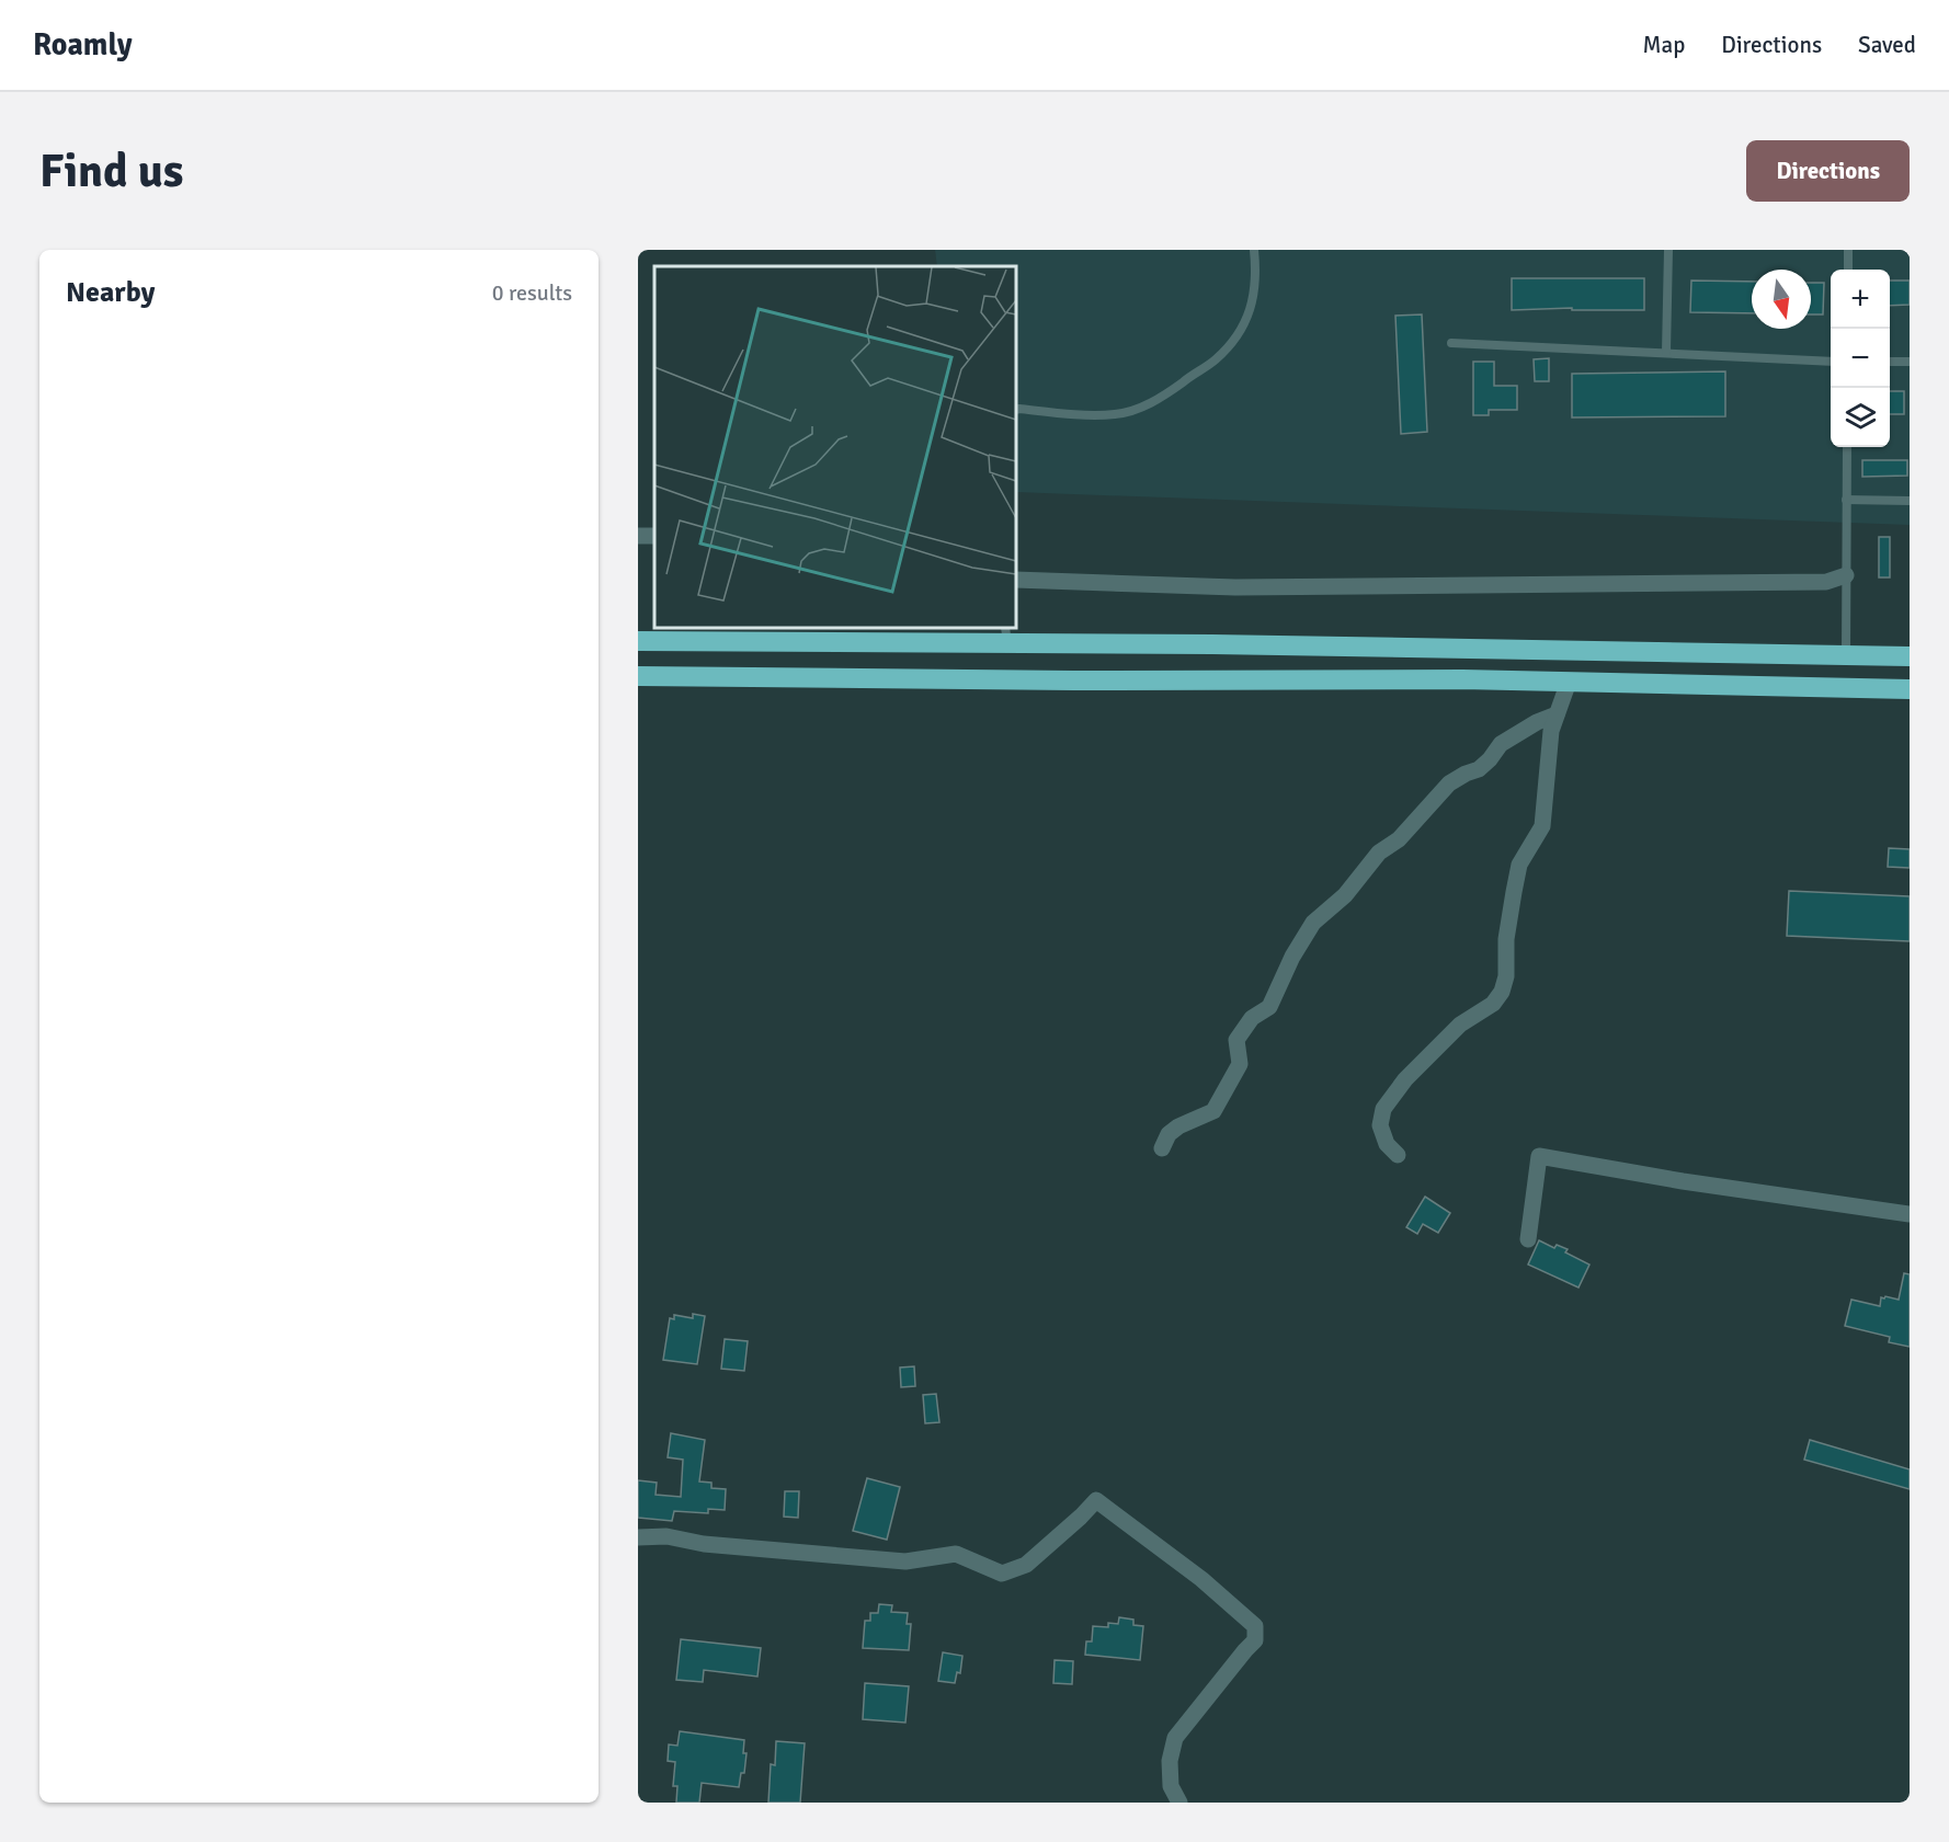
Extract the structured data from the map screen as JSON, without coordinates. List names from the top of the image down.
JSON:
{
  "north": "bottom",
  "page": {
    "header": "Roamly",
    "nav": ["Map", "Directions", "Saved"],
    "buttons": "Directions",
    "title": "Find us",
    "heading": ["Nearby", "0 results"],
    "map_buttons": ["+", "−"]
  }
}
